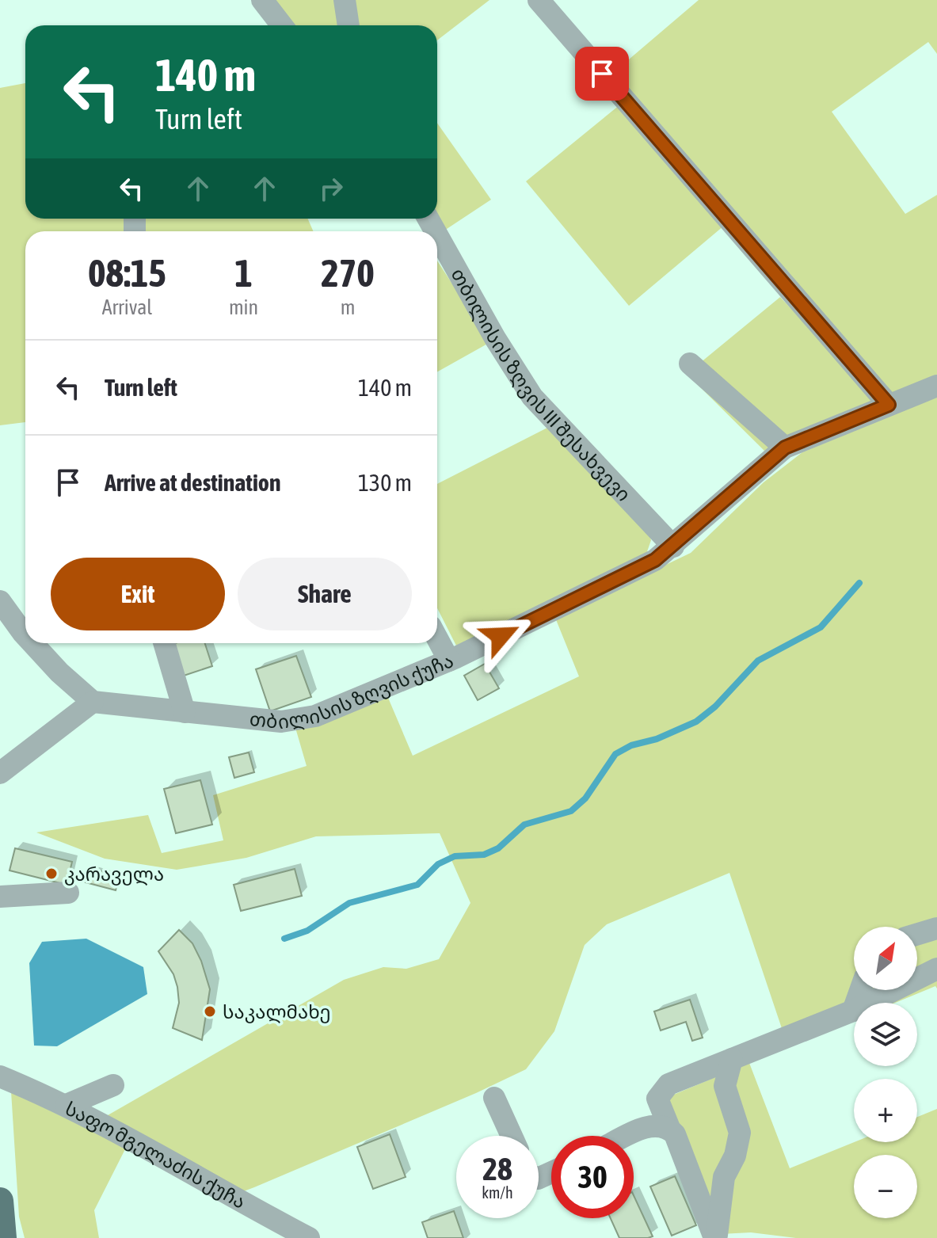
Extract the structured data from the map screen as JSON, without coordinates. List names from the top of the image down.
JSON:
{
  "streets": {
    "street": ["თბილისის ზღვის III შესახვევი", "თბილისის ზღვის ქუჩა", "საფო მგელაძის ქუჩა"]
  },
  "crossings": [
    ["თბილისის ზღვის III შესახვევი", "თბილისის ზღვის ქუჩა"]
  ],
  "places": ["კარაველა", "საკალმახე"],
  "north": "top right",
  "page": {
    "turn": ["140 m", "Turn left"],
    "eta": [
      "08:15",
      "Arrival",
      "1",
      "min",
      "270",
      "m"
    ],
    "list": [
      {
        "name": "Turn left",
        "value": "140 m"
      },
      {
        "name": "Arrive at destination",
        "value": "130 m"
      }
    ],
    "buttons": ["Exit", "Share"],
    "map_buttons": ["+", "−"],
    "speed": "28 km/h",
    "limit": "30"
  }
}
